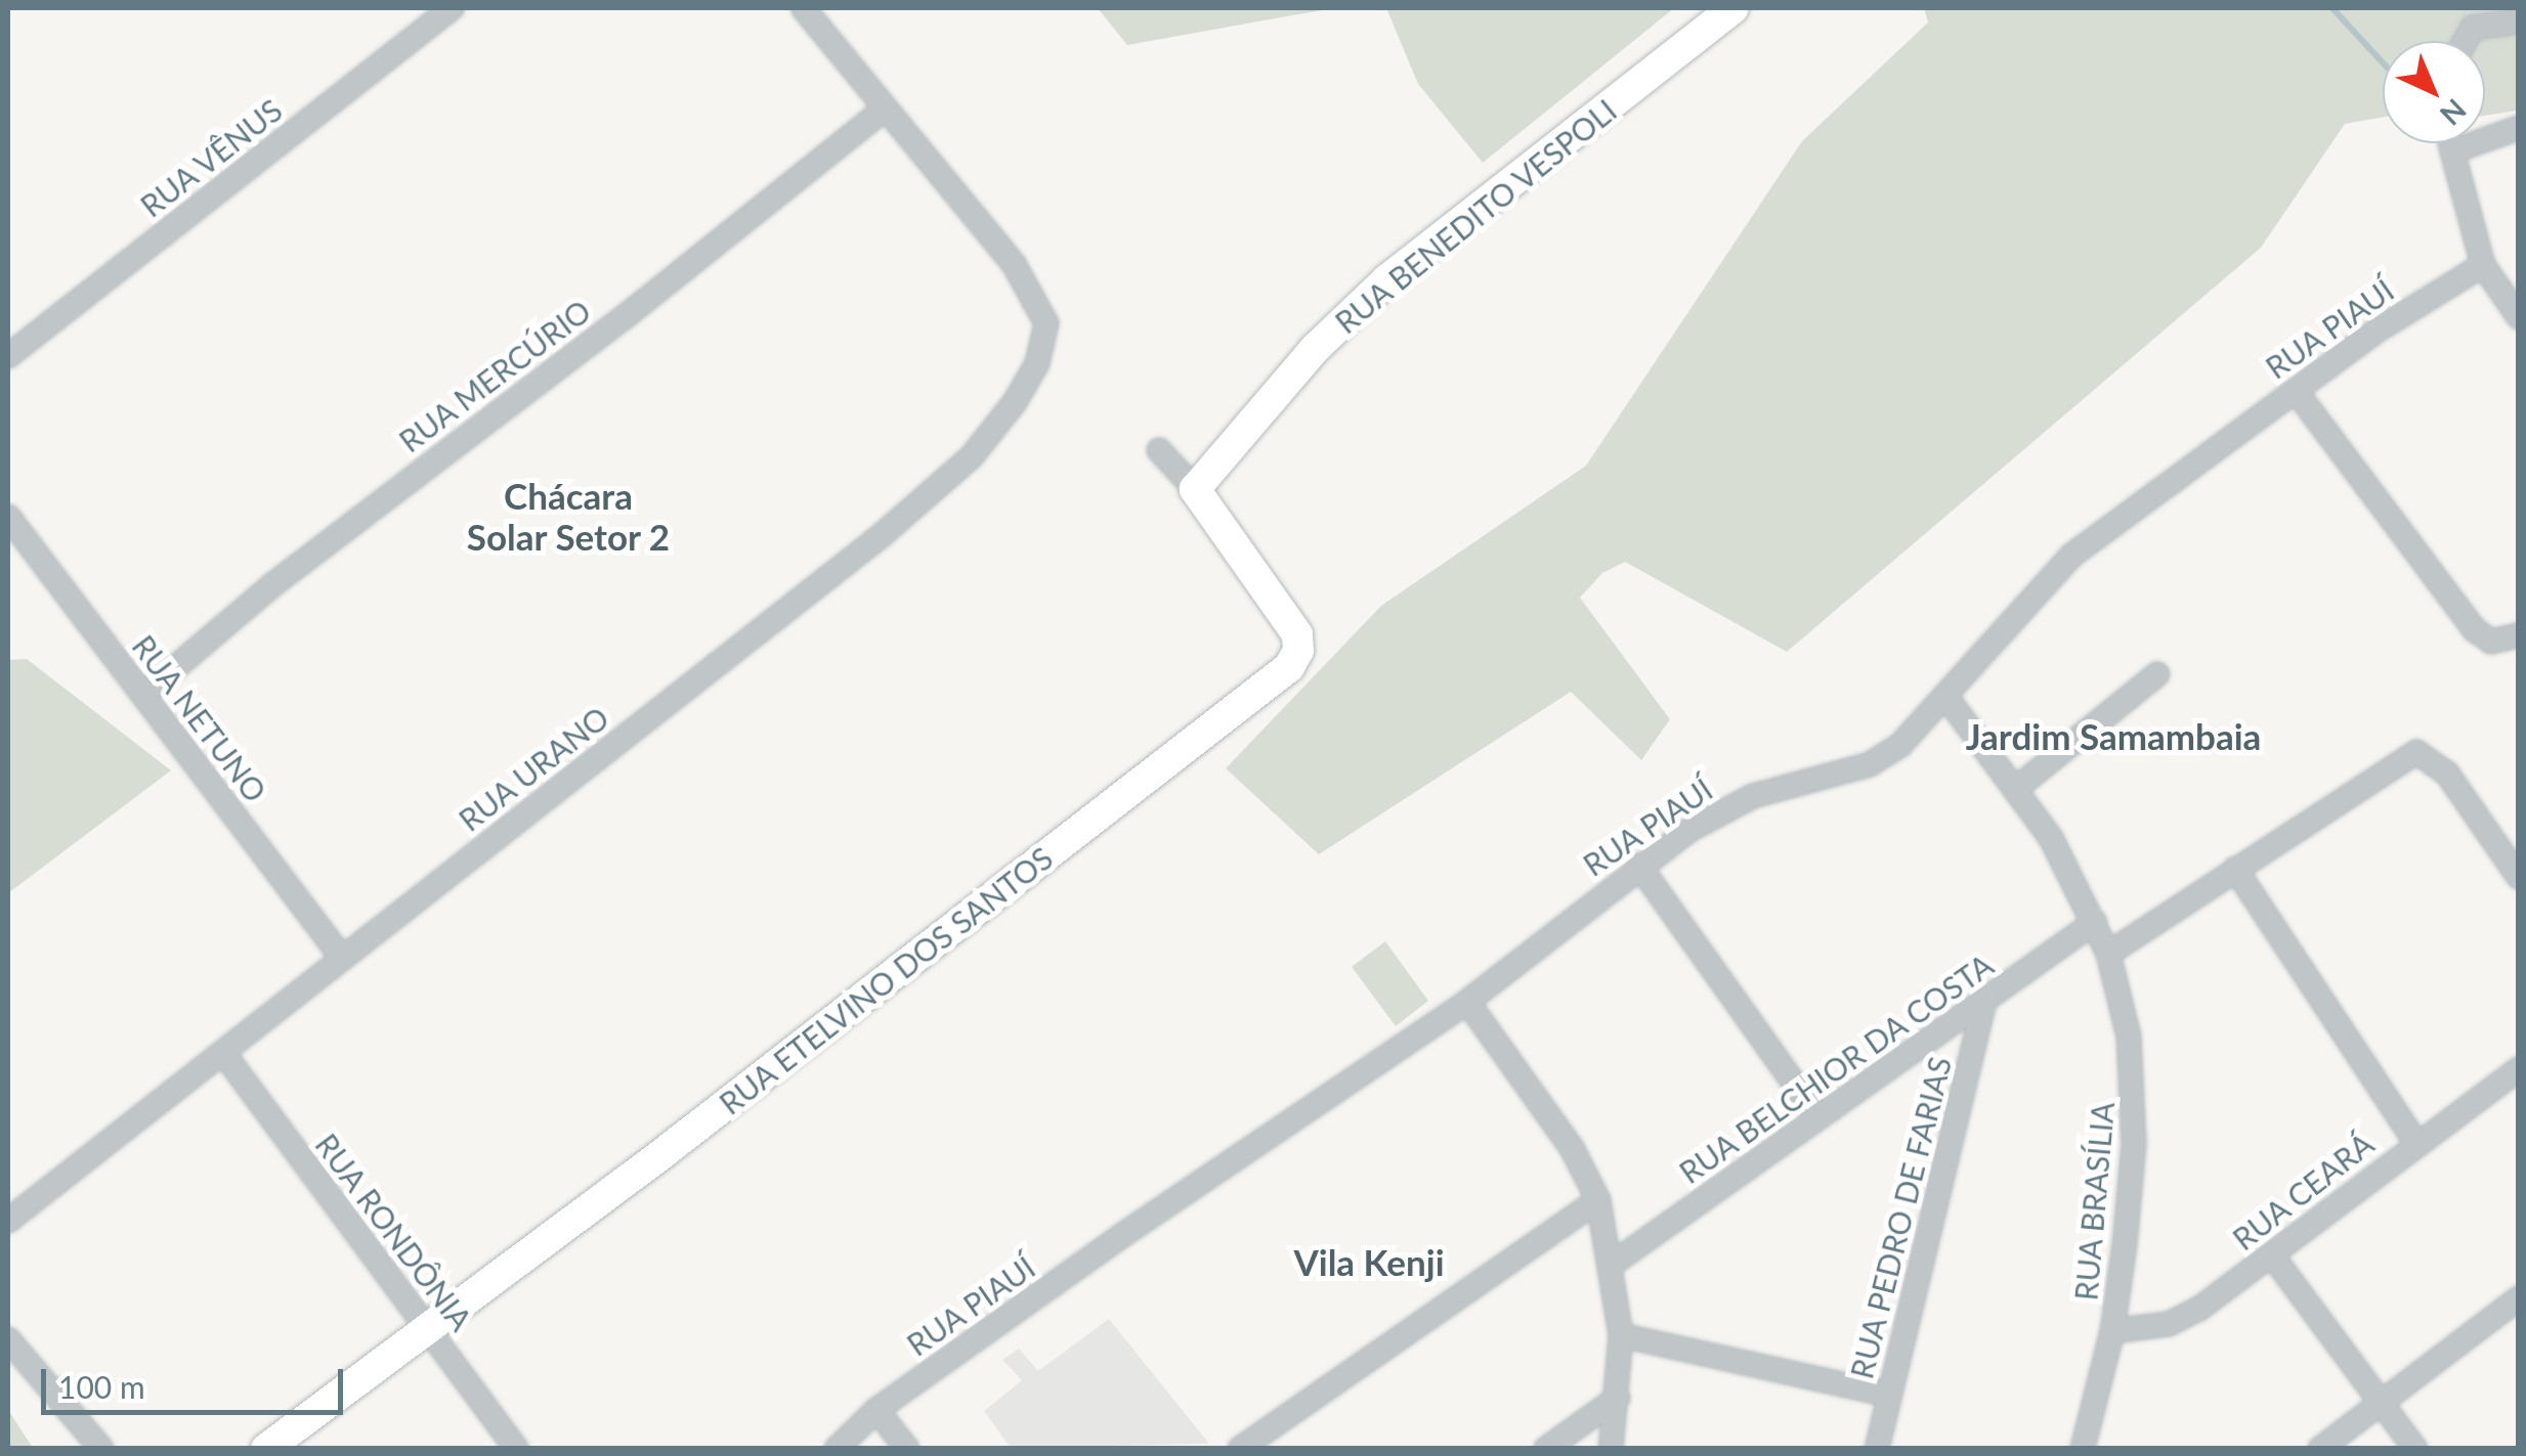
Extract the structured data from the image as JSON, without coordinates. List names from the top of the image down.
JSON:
{
  "streets": {
    "street": [
      "RUA VÊNUS",
      "RUA BENEDITO VESPOLI",
      "RUA PIAUÍ",
      "RUA MERCÚRIO",
      "RUA NETUNO",
      "RUA URANO",
      "RUA ETELVINO DOS SANTOS",
      "RUA BELCHIOR DA COSTA",
      "RUA CEARÁ",
      "RUA BRASÍLIA",
      "RUA PEDRO DE FARIAS",
      "RUA RONDÔNIA"
    ]
  },
  "crossings": [
    ["RUA BENEDITO VESPOLI", "RUA ETELVINO DOS SANTOS"],
    ["RUA PIAUÍ", "RUA BRASÍLIA"],
    ["RUA MERCÚRIO", "RUA NETUNO"],
    ["RUA MERCÚRIO", "RUA URANO"],
    ["RUA NETUNO", "RUA URANO"],
    ["RUA URANO", "RUA RONDÔNIA"],
    ["RUA ETELVINO DOS SANTOS", "RUA RONDÔNIA"],
    ["RUA BELCHIOR DA COSTA", "RUA BRASÍLIA"],
    ["RUA BELCHIOR DA COSTA", "RUA PEDRO DE FARIAS"],
    ["RUA CEARÁ", "RUA BRASÍLIA"]
  ],
  "districts": ["Chácara Solar Setor 2", "Jardim Samambaia", "Vila Kenji"],
  "scale_bar": "100 m",
  "north": "bottom right"
}
